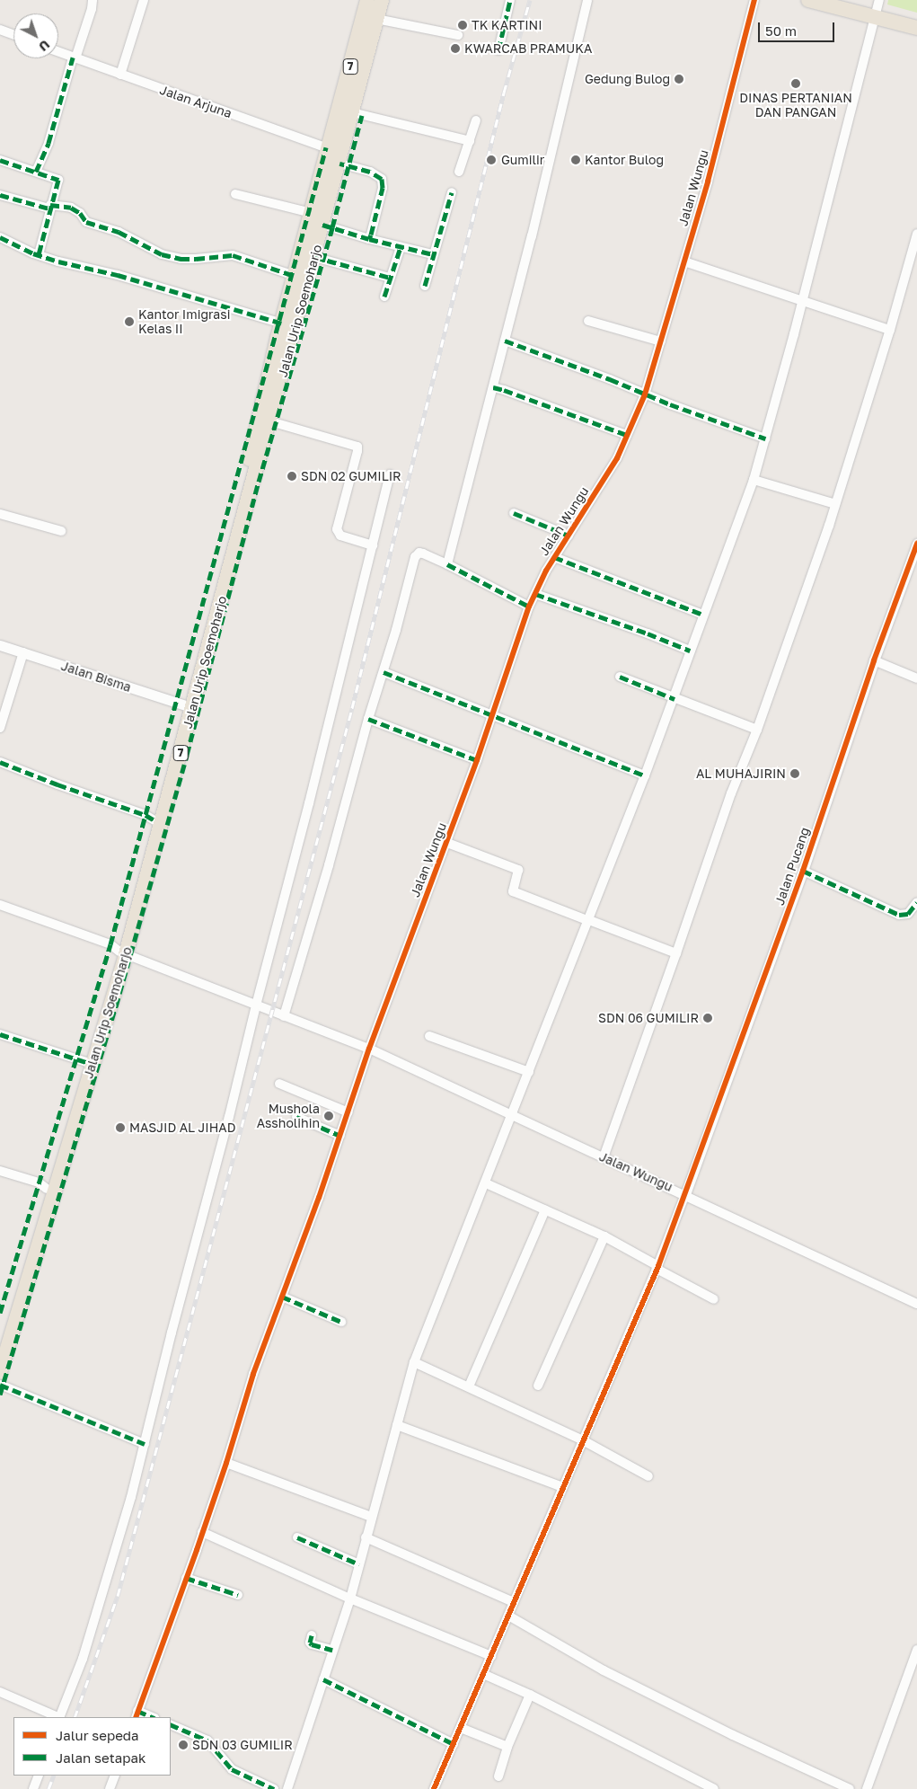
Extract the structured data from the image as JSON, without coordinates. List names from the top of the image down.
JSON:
{
  "streets": {
    "highway": ["7", "Jalan Urip Soemoharjo"],
    "street": [
      "Jalan Arjuna",
      "Jalan Wungu",
      "Jalan Bisma",
      "Jalan Pucang"
    ]
  },
  "crossings": [
    ["Jalan Arjuna", "Jalan Urip Soemoharjo"],
    ["Jalan Wungu", "Jalan Pucang"],
    ["Jalan Urip Soemoharjo", "Jalan Bisma"]
  ],
  "places": [
    "TK KARTINI",
    "KWARCAB PRAMUKA",
    "Gedung Bulog",
    "DINAS PERTANIAN DAN PANGAN",
    "Gumilir",
    "Kantor Bulog",
    "Kantor Imigrasi Kelas II",
    "SDN 02 GUMILIR",
    "AL MUHAJIRIN",
    "SDN 06 GUMILIR",
    "Mushola Assholihin",
    "MASJID AL JIHAD",
    "SDN 03 GUMILIR"
  ],
  "legend": ["Jalur sepeda", "Jalan setapak"],
  "scale_bar": "50 m",
  "north": "bottom right"
}
